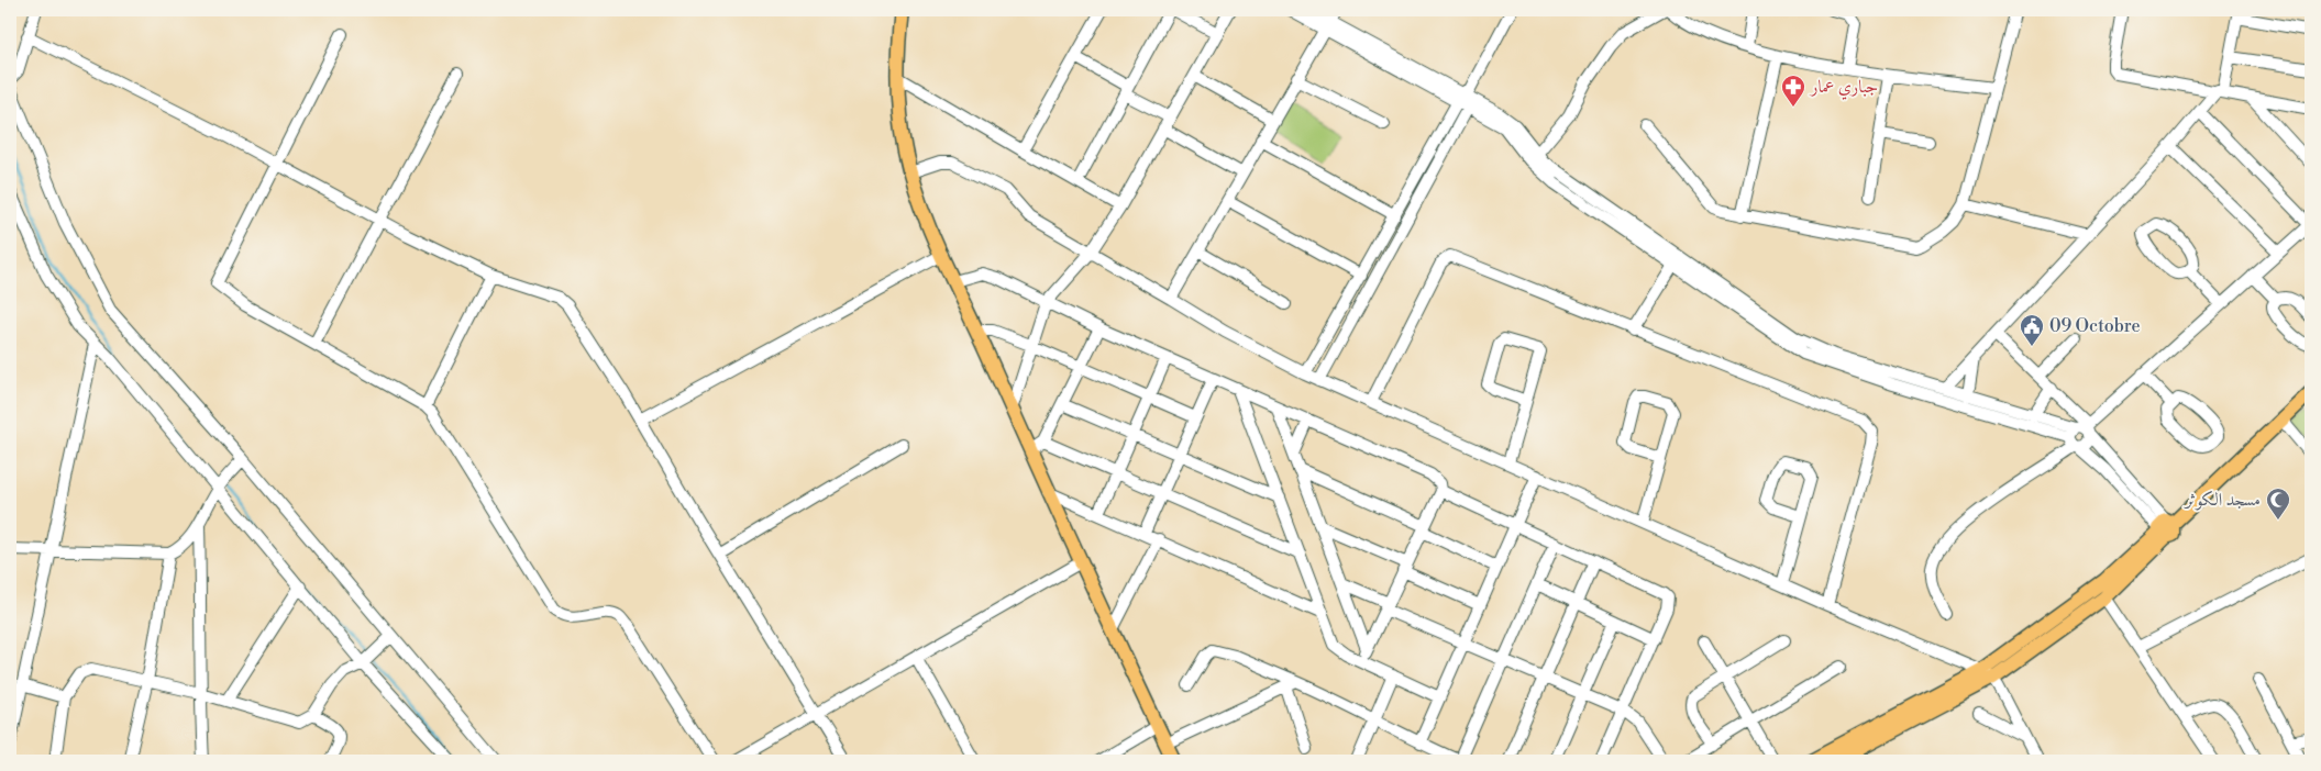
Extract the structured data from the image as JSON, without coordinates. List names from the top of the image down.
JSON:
{
  "places": {
    "pharmacy": ["جباري عمار"],
    "public building": ["09 Octobre"],
    "mosque": ["مسجد الكوثر"]
  }
}
